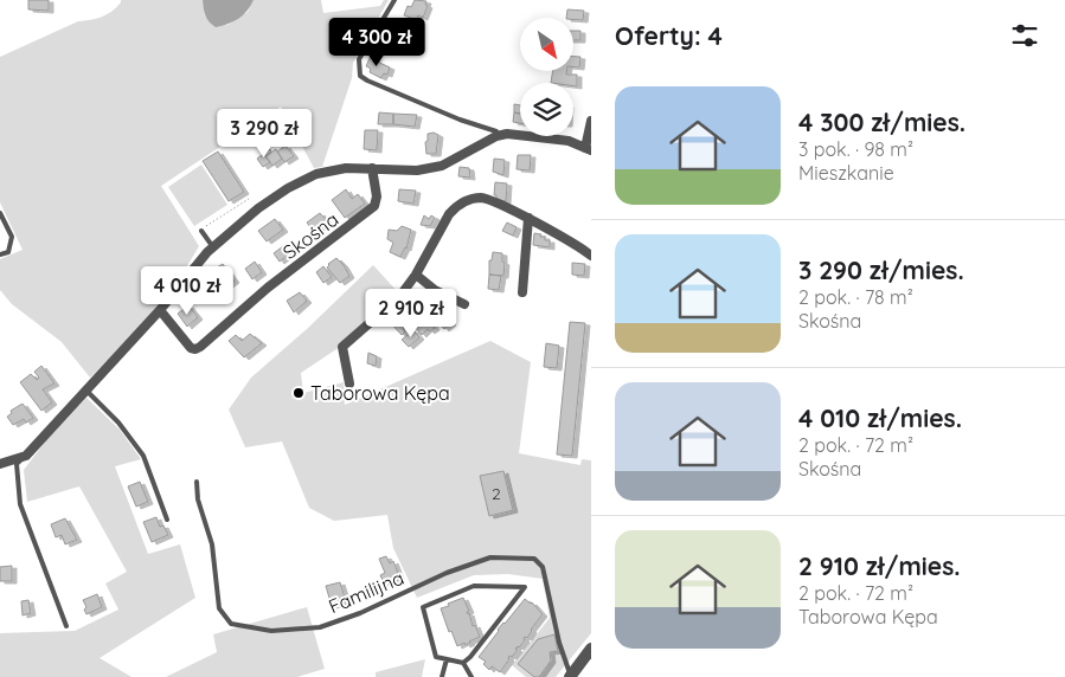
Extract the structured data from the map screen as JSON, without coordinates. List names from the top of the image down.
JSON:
{
  "streets": {
    "street": ["Skośna"],
    "lane": ["Familijna"]
  },
  "places": ["Taborowa Kępa"],
  "house_numbers": ["2"],
  "north": "bottom right",
  "page": {
    "heading": "Oferty: 4",
    "price": [
      "4 300 zł",
      "3 290 zł",
      "4 010 zł",
      "2 910 zł"
    ],
    "list": [
      {
        "name": "4 300 zł/mies.",
        "note": "3 pok. · 98 m² · Mieszkanie"
      },
      {
        "name": "3 290 zł/mies.",
        "note": "2 pok. · 78 m² · Skośna"
      },
      {
        "name": "4 010 zł/mies.",
        "note": "2 pok. · 72 m² · Skośna"
      },
      {
        "name": "2 910 zł/mies.",
        "note": "2 pok. · 72 m² · Taborowa Kępa"
      }
    ]
  }
}
